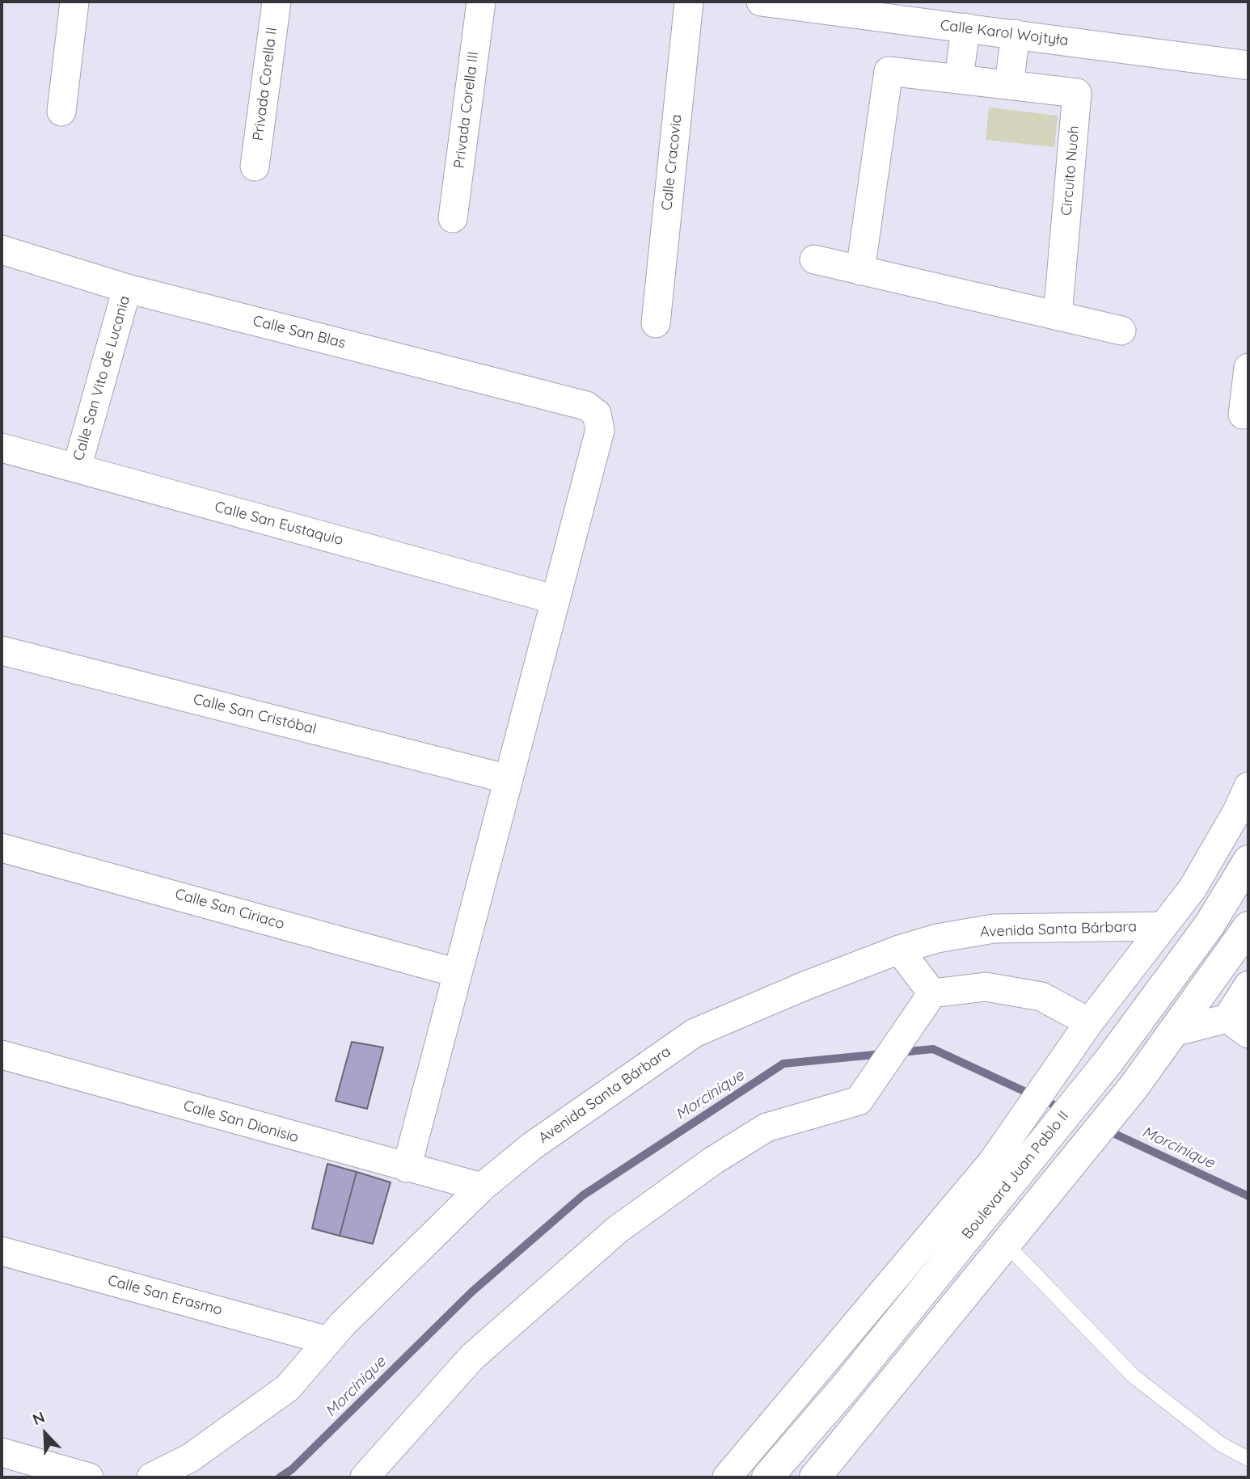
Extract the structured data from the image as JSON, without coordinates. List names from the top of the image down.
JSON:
{
  "streets": {
    "main road": ["Boulevard Juan Pablo II"],
    "street": [
      "Calle Karol Wojtyła",
      "Privada Corella II",
      "Privada Corella III",
      "Calle Cracovia",
      "Circuito Nuoh",
      "Calle San Blas",
      "Calle San Vito de Lucania",
      "Calle San Eustaquio",
      "Calle San Cristóbal",
      "Calle San Ciriaco",
      "Avenida Santa Bárbara",
      "Calle San Dionisio",
      "Calle San Erasmo"
    ]
  },
  "crossings": [
    ["Calle San Blas", "Calle San Vito de Lucania"],
    ["Calle San Blas", "Calle San Eustaquio"],
    ["Calle San Vito de Lucania", "Calle San Eustaquio"],
    ["Avenida Santa Bárbara", "Calle San Dionisio"],
    ["Avenida Santa Bárbara", "Calle San Erasmo"]
  ],
  "water": ["Morcinique"],
  "north": "top left"
}
